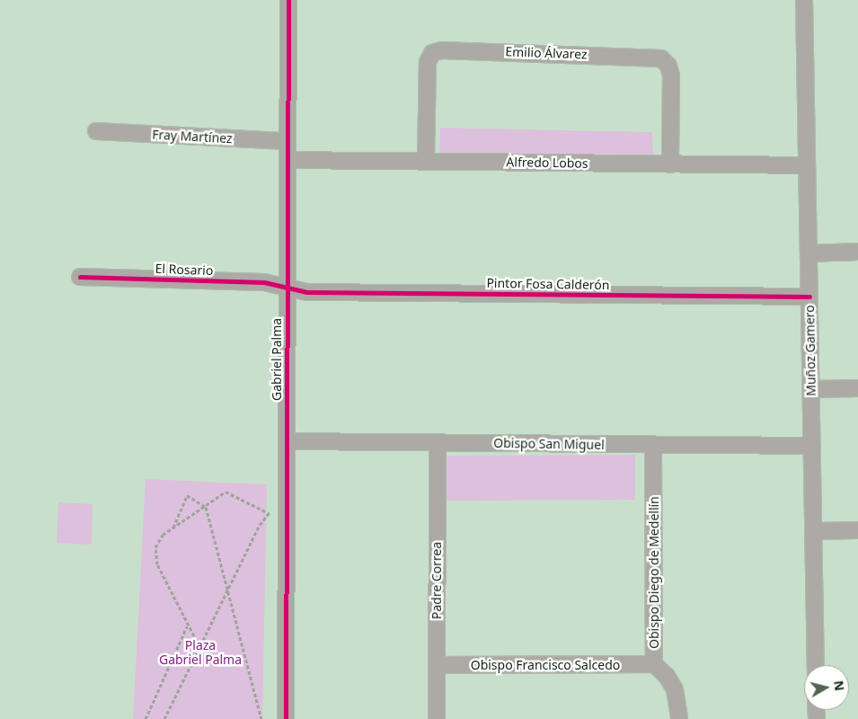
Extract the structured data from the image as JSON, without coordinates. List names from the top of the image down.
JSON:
{
  "streets": {
    "street": [
      "Emilio Álvarez",
      "Fray Martínez",
      "Alfredo Lobos",
      "El Rosario",
      "Pintor Fosa Calderón",
      "Muñoz Gamero",
      "Gabriel Palma",
      "Obispo San Miguel",
      "Obispo Diego de Medellín",
      "Padre Correa",
      "Obispo Francisco Salcedo"
    ]
  },
  "crossings": [
    ["Emilio Álvarez", "Alfredo Lobos"],
    ["Fray Martínez", "Gabriel Palma"],
    ["Alfredo Lobos", "Muñoz Gamero"],
    ["Alfredo Lobos", "Gabriel Palma"],
    ["El Rosario", "Pintor Fosa Calderón"],
    ["El Rosario", "Gabriel Palma"],
    ["Pintor Fosa Calderón", "Muñoz Gamero"],
    ["Pintor Fosa Calderón", "Gabriel Palma"],
    ["Muñoz Gamero", "Obispo San Miguel"],
    ["Gabriel Palma", "Obispo San Miguel"],
    ["Obispo San Miguel", "Obispo Diego de Medellín"],
    ["Obispo San Miguel", "Padre Correa"],
    ["Obispo Diego de Medellín", "Obispo Francisco Salcedo"],
    ["Padre Correa", "Obispo Francisco Salcedo"]
  ],
  "parks": ["Plaza Gabriel Palma"],
  "north": "right"
}
